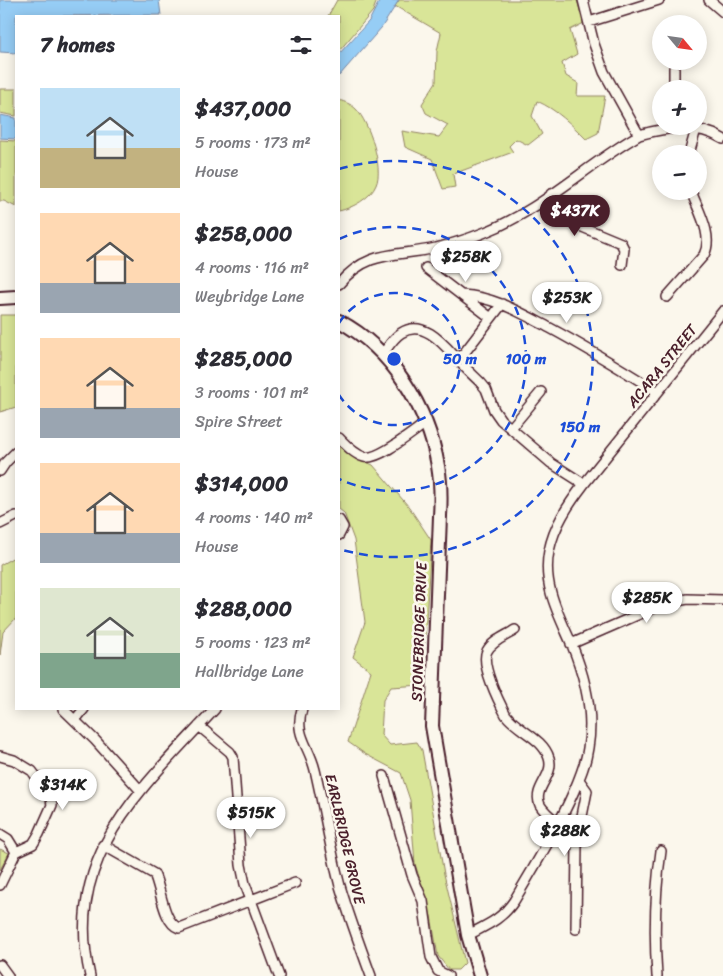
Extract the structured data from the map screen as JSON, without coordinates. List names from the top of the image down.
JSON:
{
  "streets": {
    "street": ["ACARA STREET", "STONEBRIDGE DRIVE", "EARLBRIDGE GROVE"]
  },
  "crossings": [
    ["ACARA STREET", "STONEBRIDGE DRIVE"]
  ],
  "north": "bottom right",
  "page": {
    "map_buttons": ["+", "−"],
    "heading": "7 homes",
    "list": [
      {
        "name": "$437,000",
        "note": "5 rooms · 173 m² · House"
      },
      {
        "name": "$258,000",
        "note": "4 rooms · 116 m² · Weybridge Lane"
      },
      {
        "name": "$285,000",
        "note": "3 rooms · 101 m² · Spire Street"
      },
      {
        "name": "$314,000",
        "note": "4 rooms · 140 m² · House"
      },
      {
        "name": "$288,000",
        "note": "5 rooms · 123 m² · Hallbridge Lane"
      }
    ],
    "price": [
      "$437K",
      "$258K",
      "$253K",
      "$285K",
      "$314K",
      "$515K",
      "$288K"
    ]
  },
  "rings": ["50 m", "100 m", "150 m"]
}
